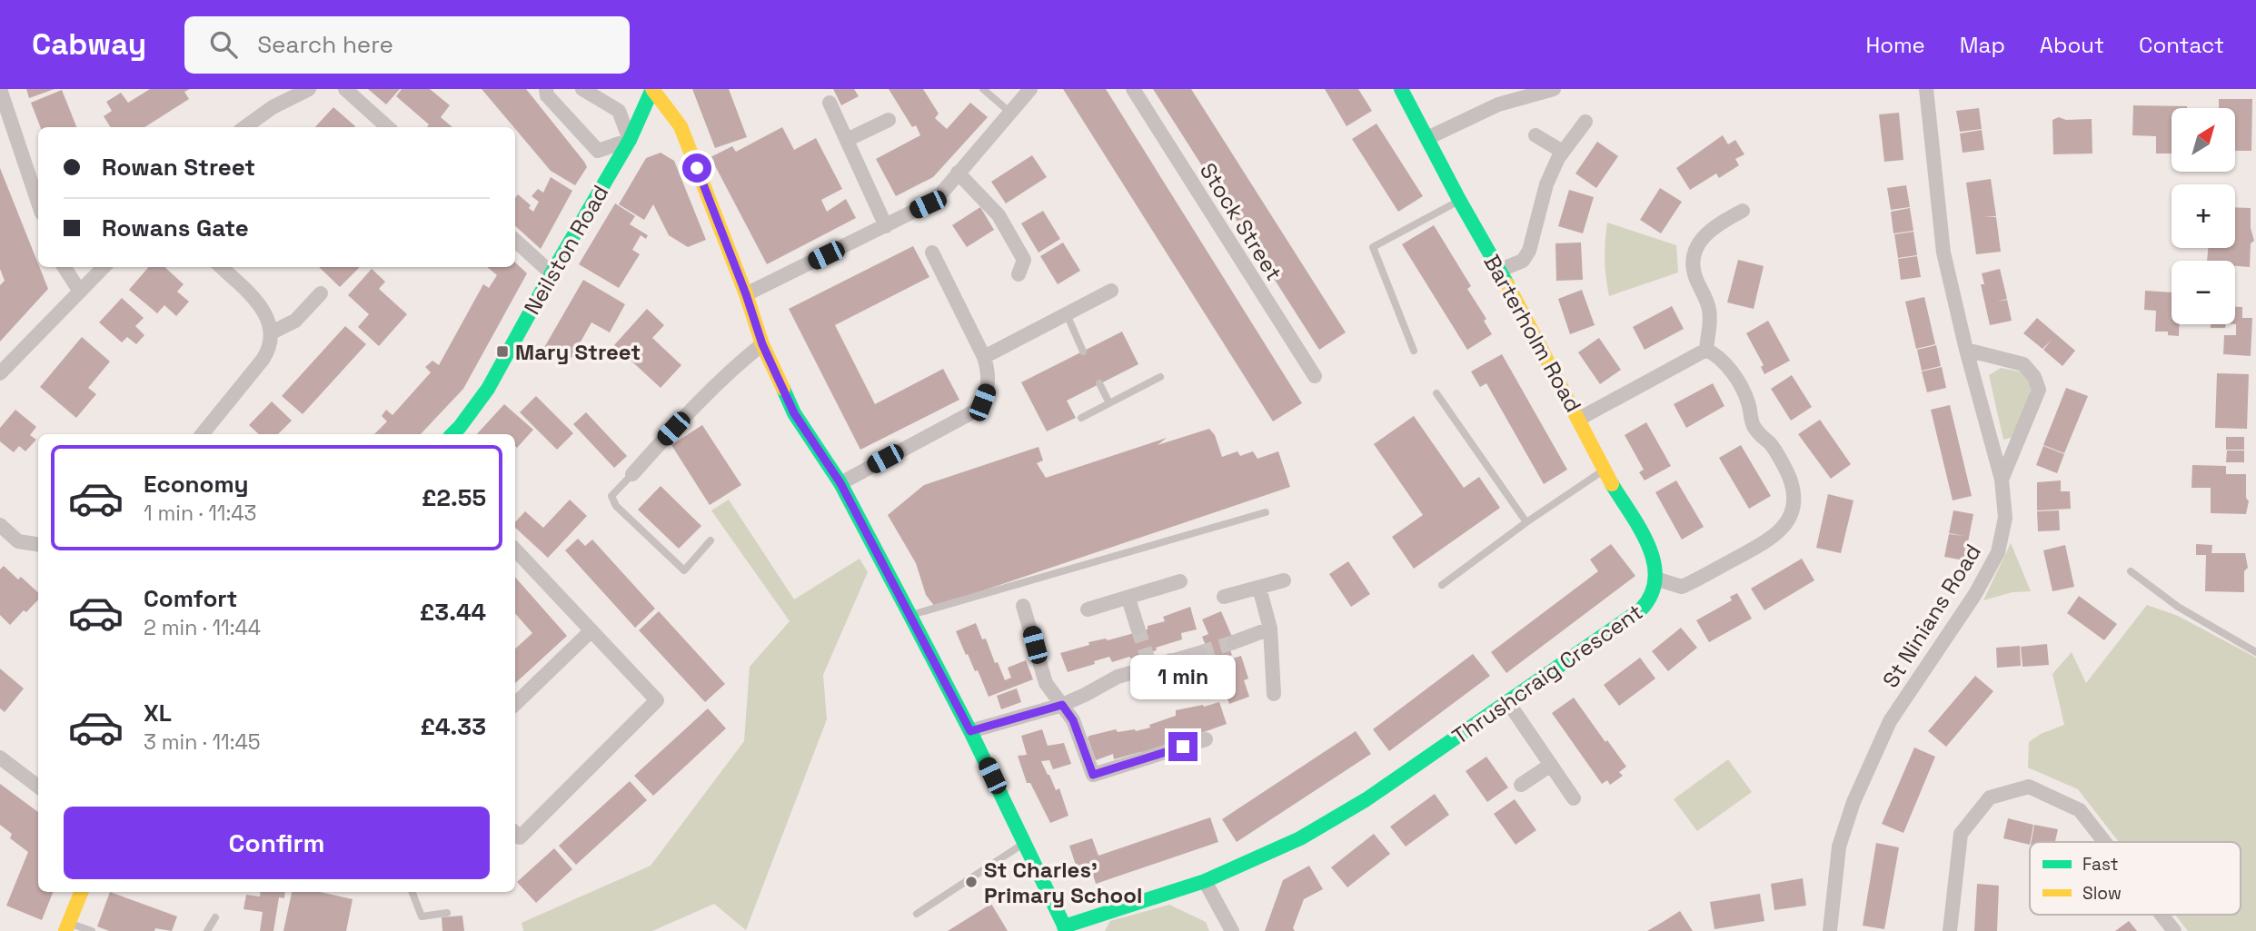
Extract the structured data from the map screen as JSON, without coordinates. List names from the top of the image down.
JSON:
{
  "streets": {
    "street": [
      "Stock Street",
      "Neilston Road",
      "Barterholm Road",
      "St Ninians Road",
      "Thrushcraig Crescent"
    ]
  },
  "crossings": [
    ["Barterholm Road", "Thrushcraig Crescent"]
  ],
  "places": {
    "transit": ["Mary Street"],
    "other": ["St Charles' Primary School"]
  },
  "legend": ["Fast", "Slow"],
  "north": "top right",
  "page": {
    "header": "Cabway",
    "search": "Search here",
    "nav": [
      "Home",
      "Map",
      "About",
      "Contact"
    ],
    "map_buttons": ["+", "−"],
    "banner": ["Rowan Street", "Rowans Gate"],
    "list": [
      {
        "name": "Economy",
        "note": "1 min · 11:43",
        "value": "£2.55"
      },
      {
        "name": "Comfort",
        "note": "2 min · 11:44",
        "value": "£3.44"
      },
      {
        "name": "XL",
        "note": "3 min · 11:45",
        "value": "£4.33"
      }
    ],
    "bubble": "1 min",
    "buttons": "Confirm"
  }
}
